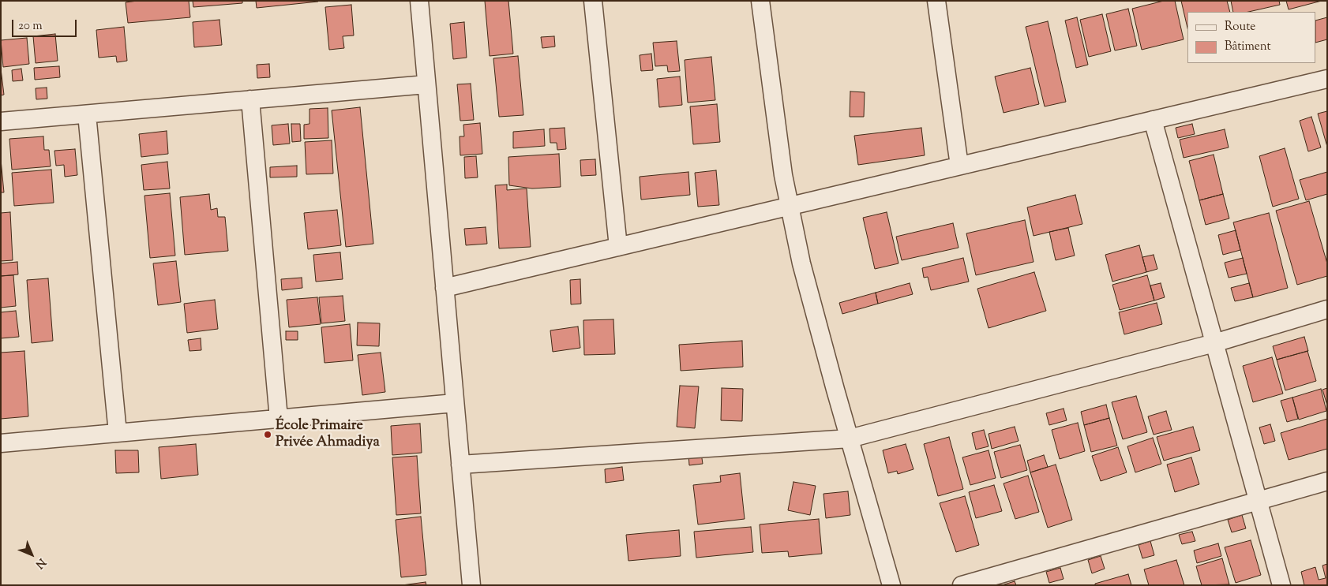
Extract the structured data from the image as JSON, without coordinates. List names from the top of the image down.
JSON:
{
  "places": ["École Primaire Privée Ahmadiya"],
  "legend": ["Route", "Bâtiment"],
  "scale_bar": "20 m",
  "north": "bottom right"
}
